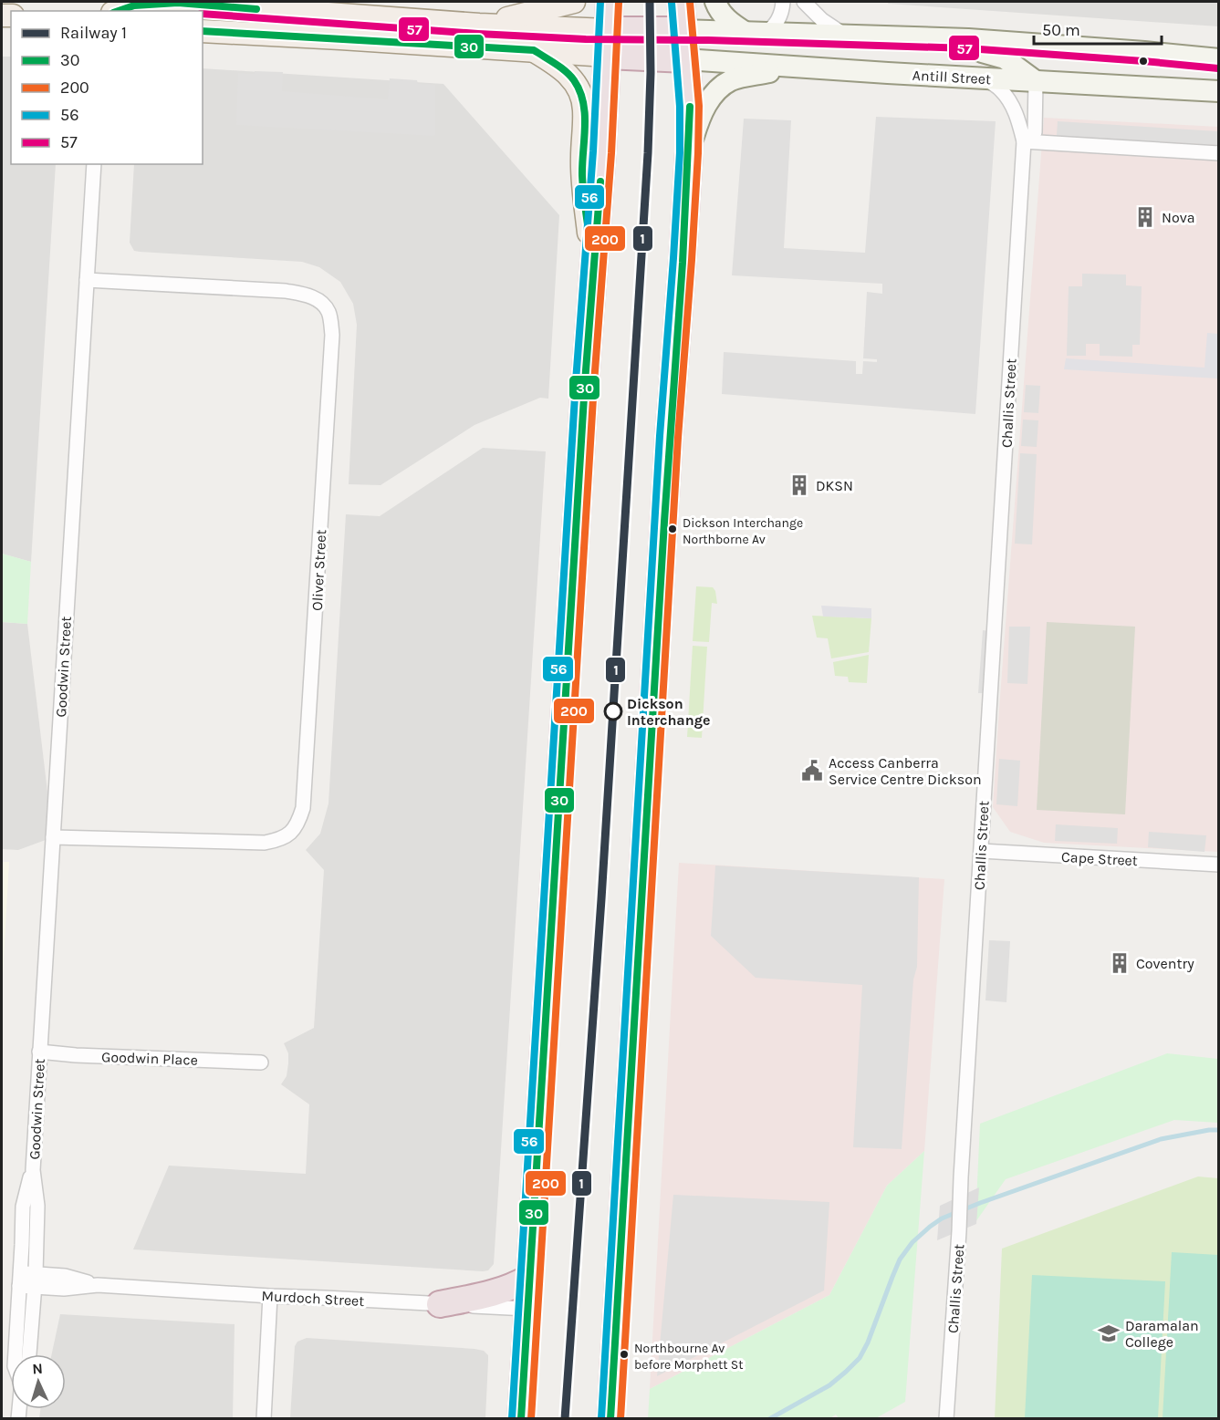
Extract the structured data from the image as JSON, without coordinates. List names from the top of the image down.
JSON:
{
  "streets": {
    "main road": ["Antill Street"],
    "street": [
      "Challis Street",
      "Oliver Street",
      "Goodwin Street",
      "Cape Street",
      "Goodwin Place",
      "Murdoch Street"
    ]
  },
  "crossings": [
    ["Antill Street", "Challis Street"],
    ["Challis Street", "Cape Street"],
    ["Oliver Street", "Goodwin Street"],
    ["Goodwin Street", "Goodwin Place"],
    ["Goodwin Street", "Murdoch Street"]
  ],
  "places": {
    "building": ["Nova", "DKSN", "Coventry"],
    "other": ["Dickson Interchange Northborne Av", "Dickson Interchange", "Northbourne Av before Morphett St"],
    "public building": ["Access Canberra Service Centre Dickson"],
    "school or university": ["Daramalan College"]
  },
  "lines": [
    "rail line 1",
    "transit line 200",
    "transit line 56",
    "transit line 30",
    "transit line 57"
  ],
  "legend": [
    "Railway 1",
    "30",
    "200",
    "56",
    "57"
  ],
  "scale_bar": "50 m",
  "north": "top"
}
